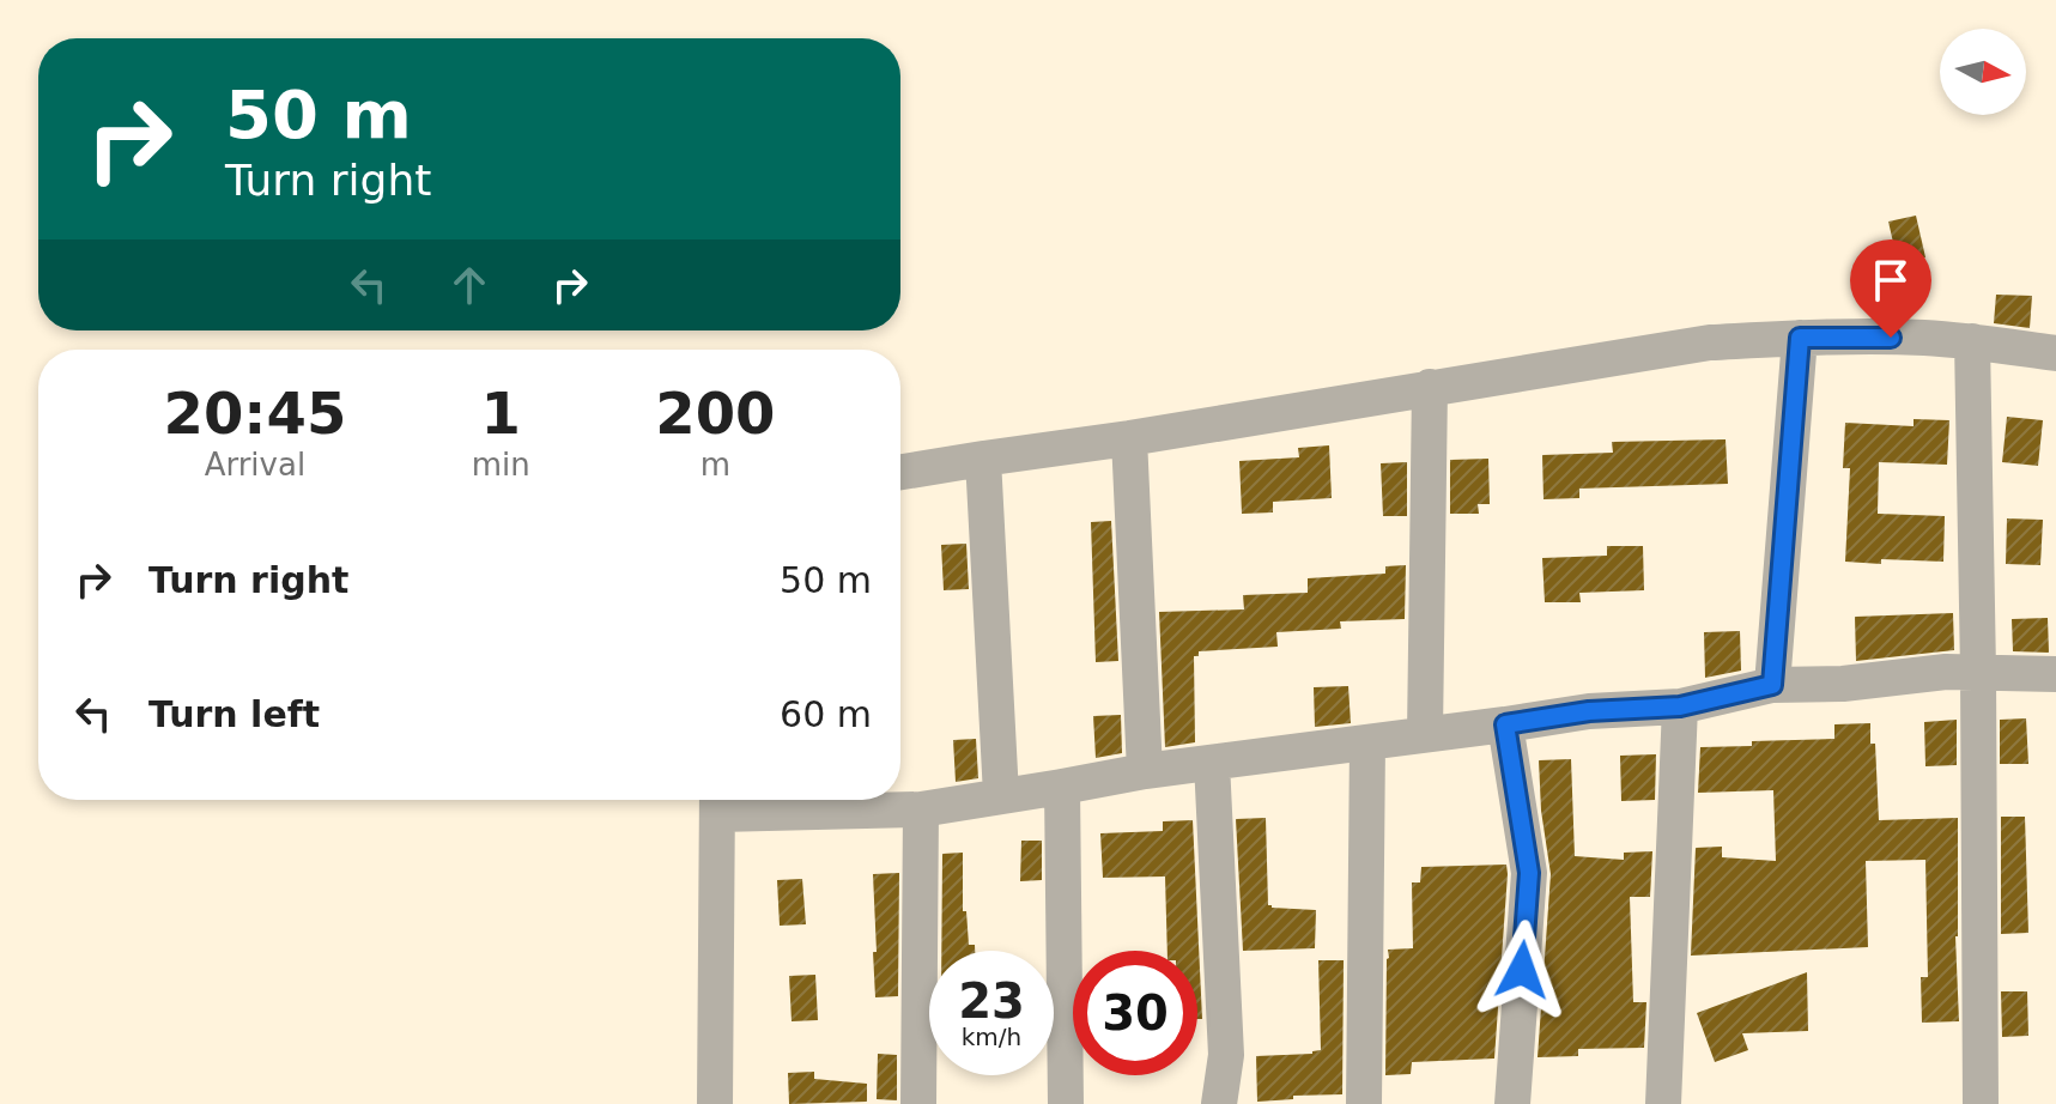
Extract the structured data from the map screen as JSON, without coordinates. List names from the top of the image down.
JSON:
{
  "north": "right",
  "page": {
    "turn": ["50 m", "Turn right"],
    "eta": [
      "20:45",
      "Arrival",
      "1",
      "min",
      "200",
      "m"
    ],
    "list": [
      {
        "name": "Turn right",
        "value": "50 m"
      },
      {
        "name": "Turn left",
        "value": "60 m"
      }
    ],
    "speed": "23 km/h",
    "limit": "30"
  }
}
